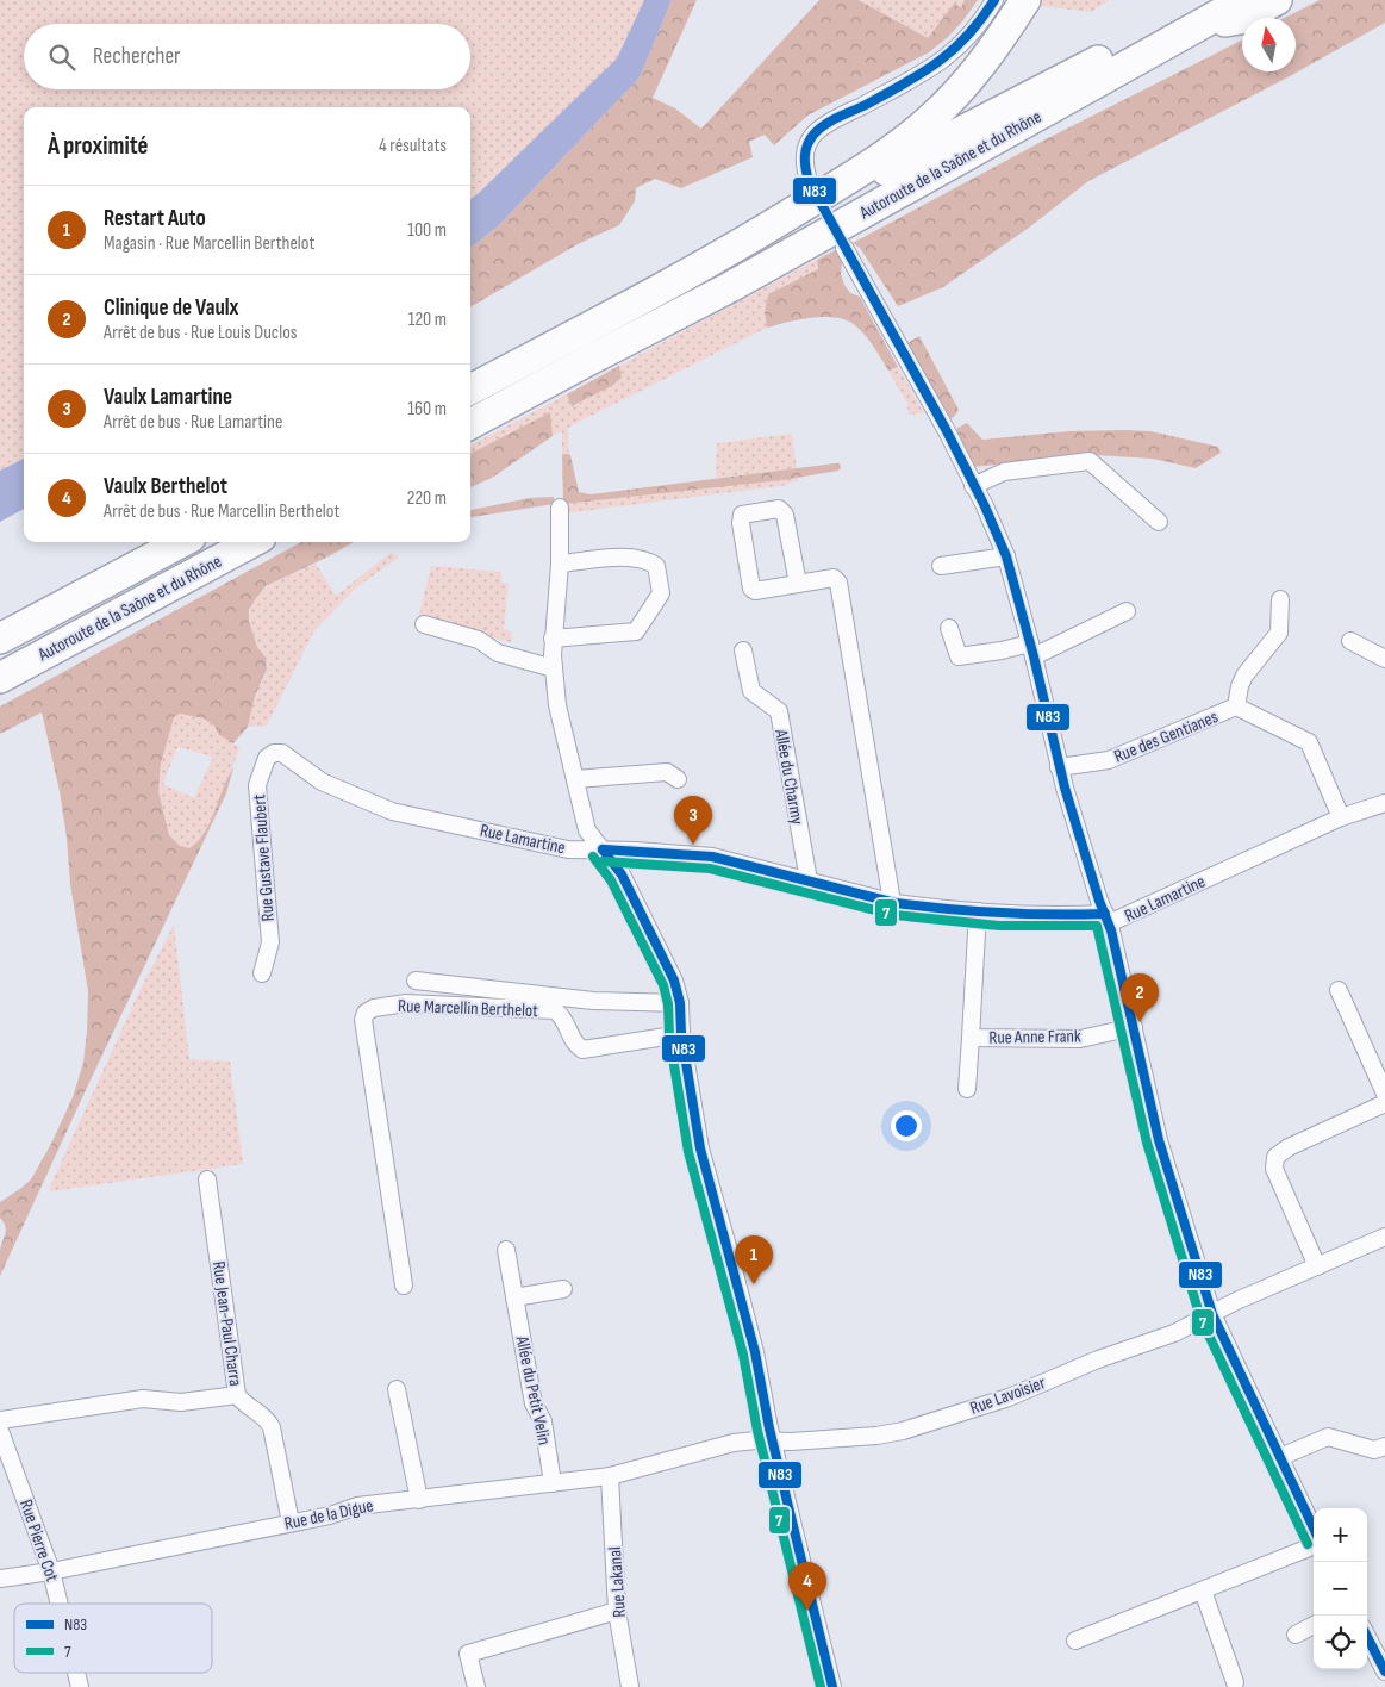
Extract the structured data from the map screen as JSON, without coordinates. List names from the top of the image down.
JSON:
{
  "streets": {
    "highway": ["Autoroute de la Saône et du Rhône"],
    "street": [
      "Rue des Gentianes",
      "Allée du Charmy",
      "Rue Lamartine",
      "Rue Gustave Flaubert",
      "Rue Marcellin Berthelot",
      "Rue Anne Frank",
      "Rue Jean-Paul Charra",
      "Allée du Petit Velin",
      "Rue Lavoisier",
      "Rue de la Digue",
      "Rue Pierre Cot",
      "Rue Lakanal"
    ]
  },
  "crossings": [
    ["Rue des Gentianes", "Rue Lamartine"],
    ["Allée du Charmy", "Rue Lamartine"],
    ["Rue Lamartine", "Rue Gustave Flaubert"],
    ["Rue Lamartine", "Rue Anne Frank"],
    ["Rue Jean-Paul Charra", "Rue de la Digue"],
    ["Allée du Petit Velin", "Rue de la Digue"],
    ["Rue Lavoisier", "Rue de la Digue"],
    ["Rue Lavoisier", "Rue Lakanal"],
    ["Rue de la Digue", "Rue Pierre Cot"],
    ["Rue de la Digue", "Rue Lakanal"]
  ],
  "lines": ["transit line N83", "transit line 7"],
  "legend": ["N83", "7"],
  "north": "top",
  "page": {
    "search": "Rechercher",
    "heading": ["À proximité", "4 résultats"],
    "list": [
      {
        "mark": "1",
        "name": "Restart Auto",
        "note": "Magasin · Rue Marcellin Berthelot",
        "value": "100 m"
      },
      {
        "mark": "2",
        "name": "Clinique de Vaulx",
        "note": "Arrêt de bus · Rue Louis Duclos",
        "value": "120 m"
      },
      {
        "mark": "3",
        "name": "Vaulx Lamartine",
        "note": "Arrêt de bus · Rue Lamartine",
        "value": "160 m"
      },
      {
        "mark": "4",
        "name": "Vaulx Berthelot",
        "note": "Arrêt de bus · Rue Marcellin Berthelot",
        "value": "220 m"
      }
    ],
    "pins": [
      "3",
      "2",
      "1",
      "4"
    ],
    "map_buttons": ["+", "−"]
  }
}
